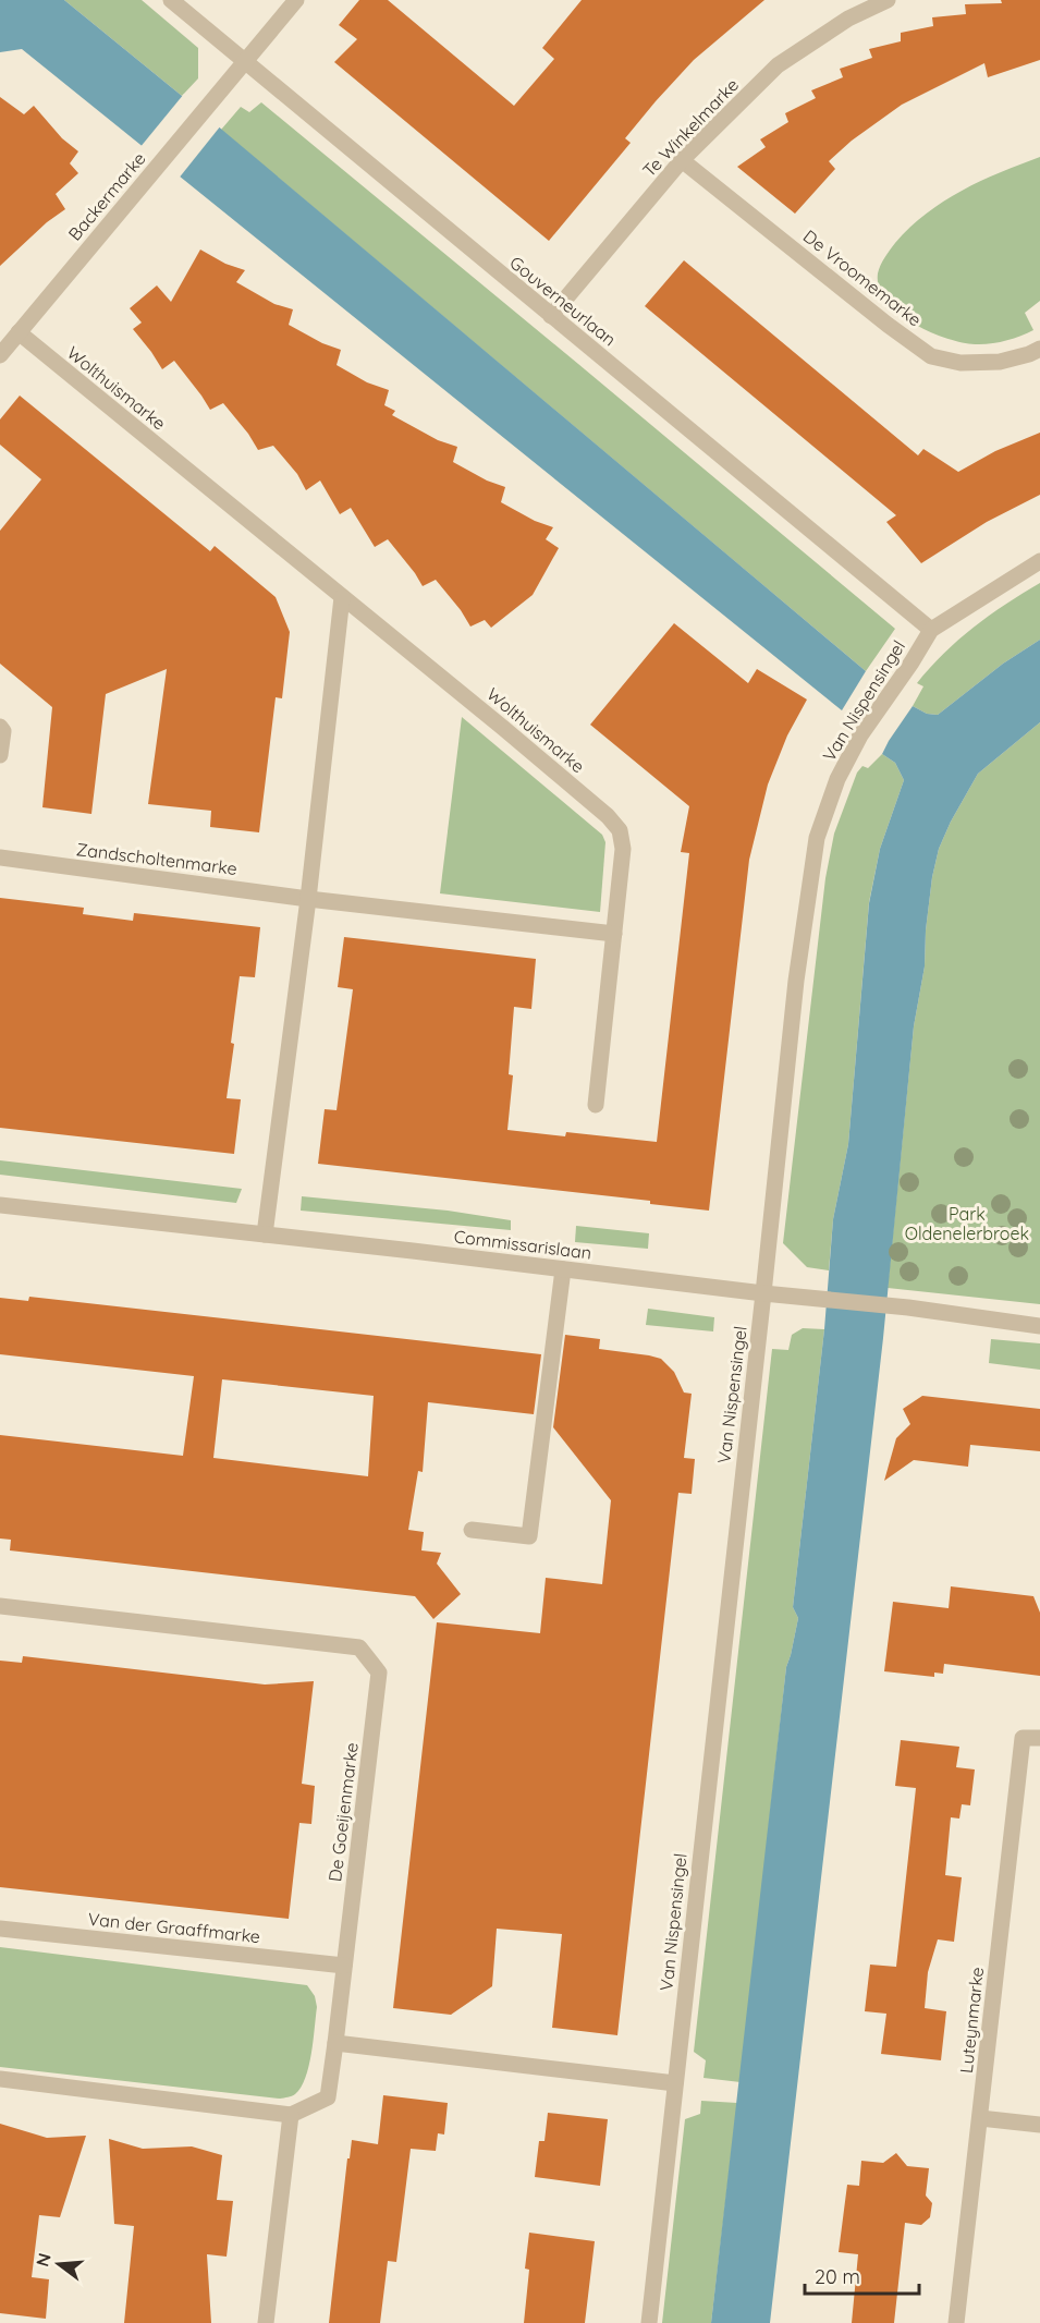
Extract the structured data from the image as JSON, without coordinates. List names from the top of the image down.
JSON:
{
  "streets": {
    "street": [
      "Te Winkelmarke",
      "Backermarke",
      "De Vroomemarke",
      "Gouverneurlaan",
      "Wolthuismarke",
      "Van Nispensingel",
      "Zandscholtenmarke",
      "Commissarislaan",
      "De Goeijenmarke",
      "Van der Graaffmarke",
      "Luteynmarke"
    ]
  },
  "crossings": [
    ["Te Winkelmarke", "De Vroomemarke"],
    ["Te Winkelmarke", "Gouverneurlaan"],
    ["Backermarke", "Gouverneurlaan"],
    ["Backermarke", "Wolthuismarke"],
    ["Gouverneurlaan", "Van Nispensingel"],
    ["Van Nispensingel", "Commissarislaan"],
    ["De Goeijenmarke", "Van der Graaffmarke"]
  ],
  "parks": ["Park Oldenelerbroek"],
  "scale_bar": "20 m",
  "north": "left"
}
